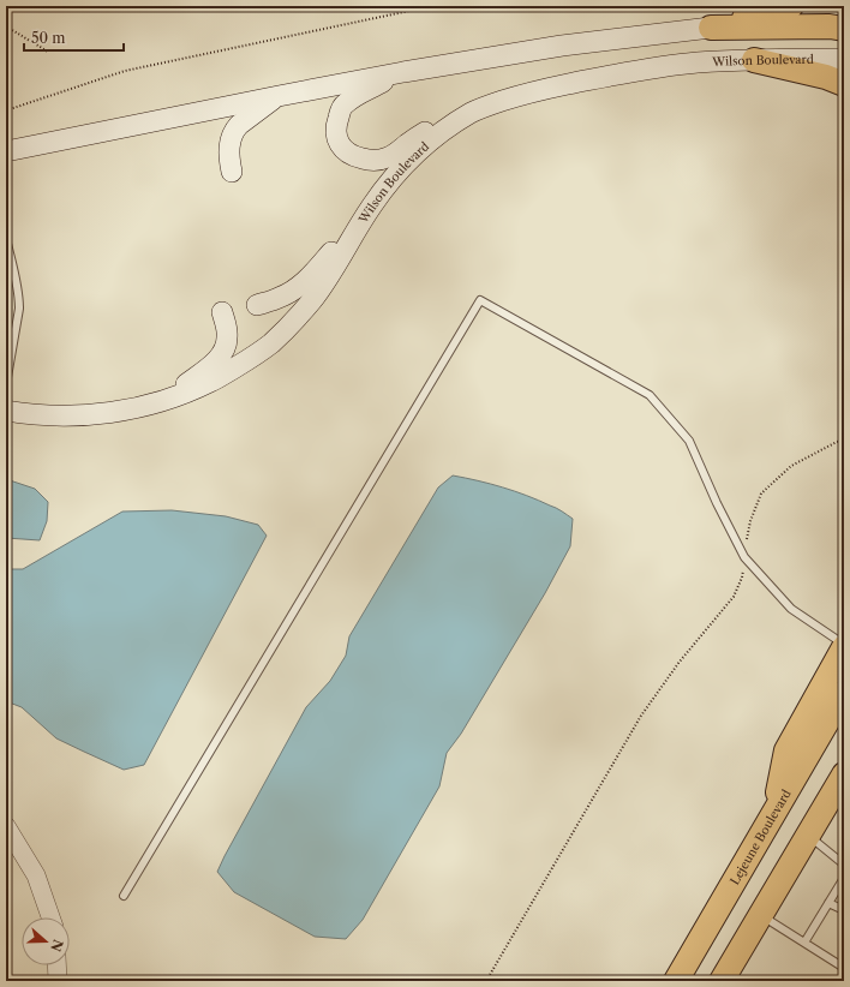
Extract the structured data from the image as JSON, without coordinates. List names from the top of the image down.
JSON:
{
  "streets": {
    "highway": ["Lejeune Boulevard"],
    "main road": ["Wilson Boulevard"]
  },
  "scale_bar": "50 m",
  "north": "right"
}
